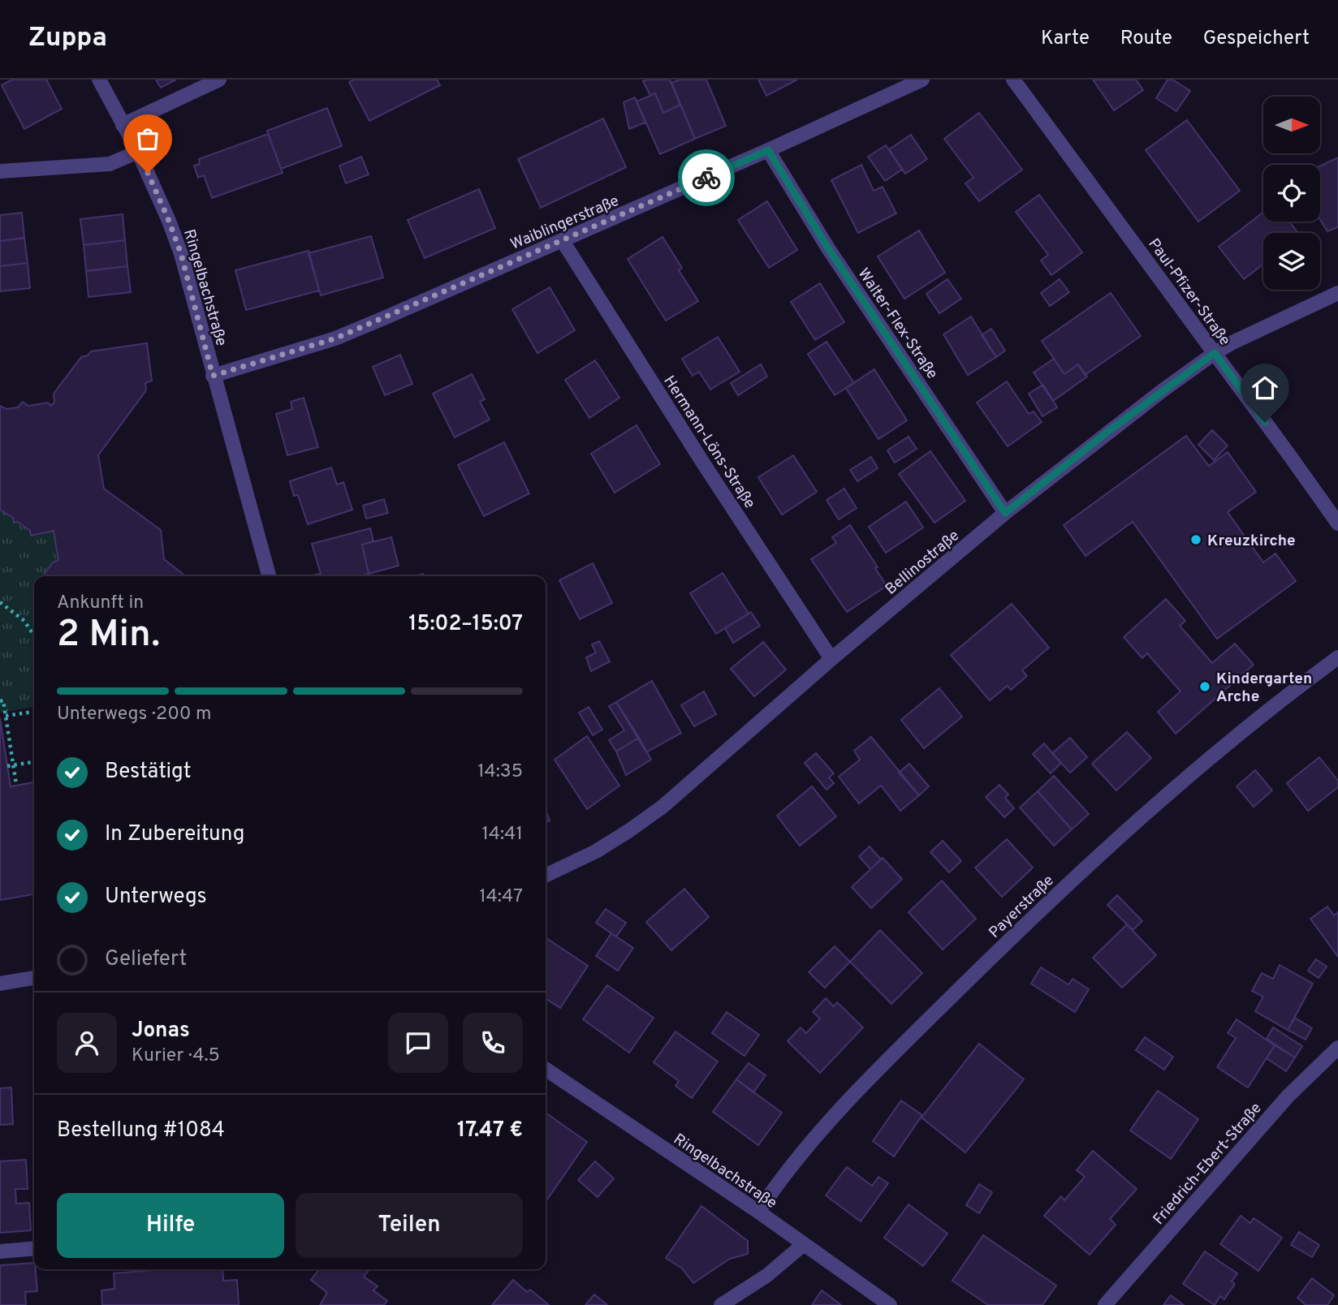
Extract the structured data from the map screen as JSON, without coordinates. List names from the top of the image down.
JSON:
{
  "streets": {
    "street": [
      "Waiblingerstraße",
      "Ringelbachstraße",
      "Paul-Pfizer-Straße",
      "Walter-Flex-Straße",
      "Hermann-Löns-Straße",
      "Bellinostraße",
      "Payerstraße",
      "Friedrich-Ebert-Straße"
    ]
  },
  "crossings": [
    ["Waiblingerstraße", "Ringelbachstraße"],
    ["Waiblingerstraße", "Walter-Flex-Straße"],
    ["Waiblingerstraße", "Hermann-Löns-Straße"],
    ["Ringelbachstraße", "Payerstraße"],
    ["Paul-Pfizer-Straße", "Bellinostraße"],
    ["Walter-Flex-Straße", "Bellinostraße"],
    ["Hermann-Löns-Straße", "Bellinostraße"]
  ],
  "places": ["Kreuzkirche", "Kindergarten Arche"],
  "north": "right",
  "page": {
    "header": "Zuppa",
    "nav": ["Karte", "Route", "Gespeichert"],
    "heading": ["2 Min.", "Ankunft in", "15:02–15:07"],
    "panel": [
      "Jonas",
      "Kurier · 4.5",
      "Bestellung #1084",
      "17.47 €"
    ],
    "bar": "Unterwegs · 200 m",
    "list": [
      ["Bestätigt", "14:35"],
      ["In Zubereitung", "14:41"],
      ["Unterwegs", "14:47"],
      "Geliefert"
    ],
    "buttons": ["Hilfe", "Teilen"]
  }
}
